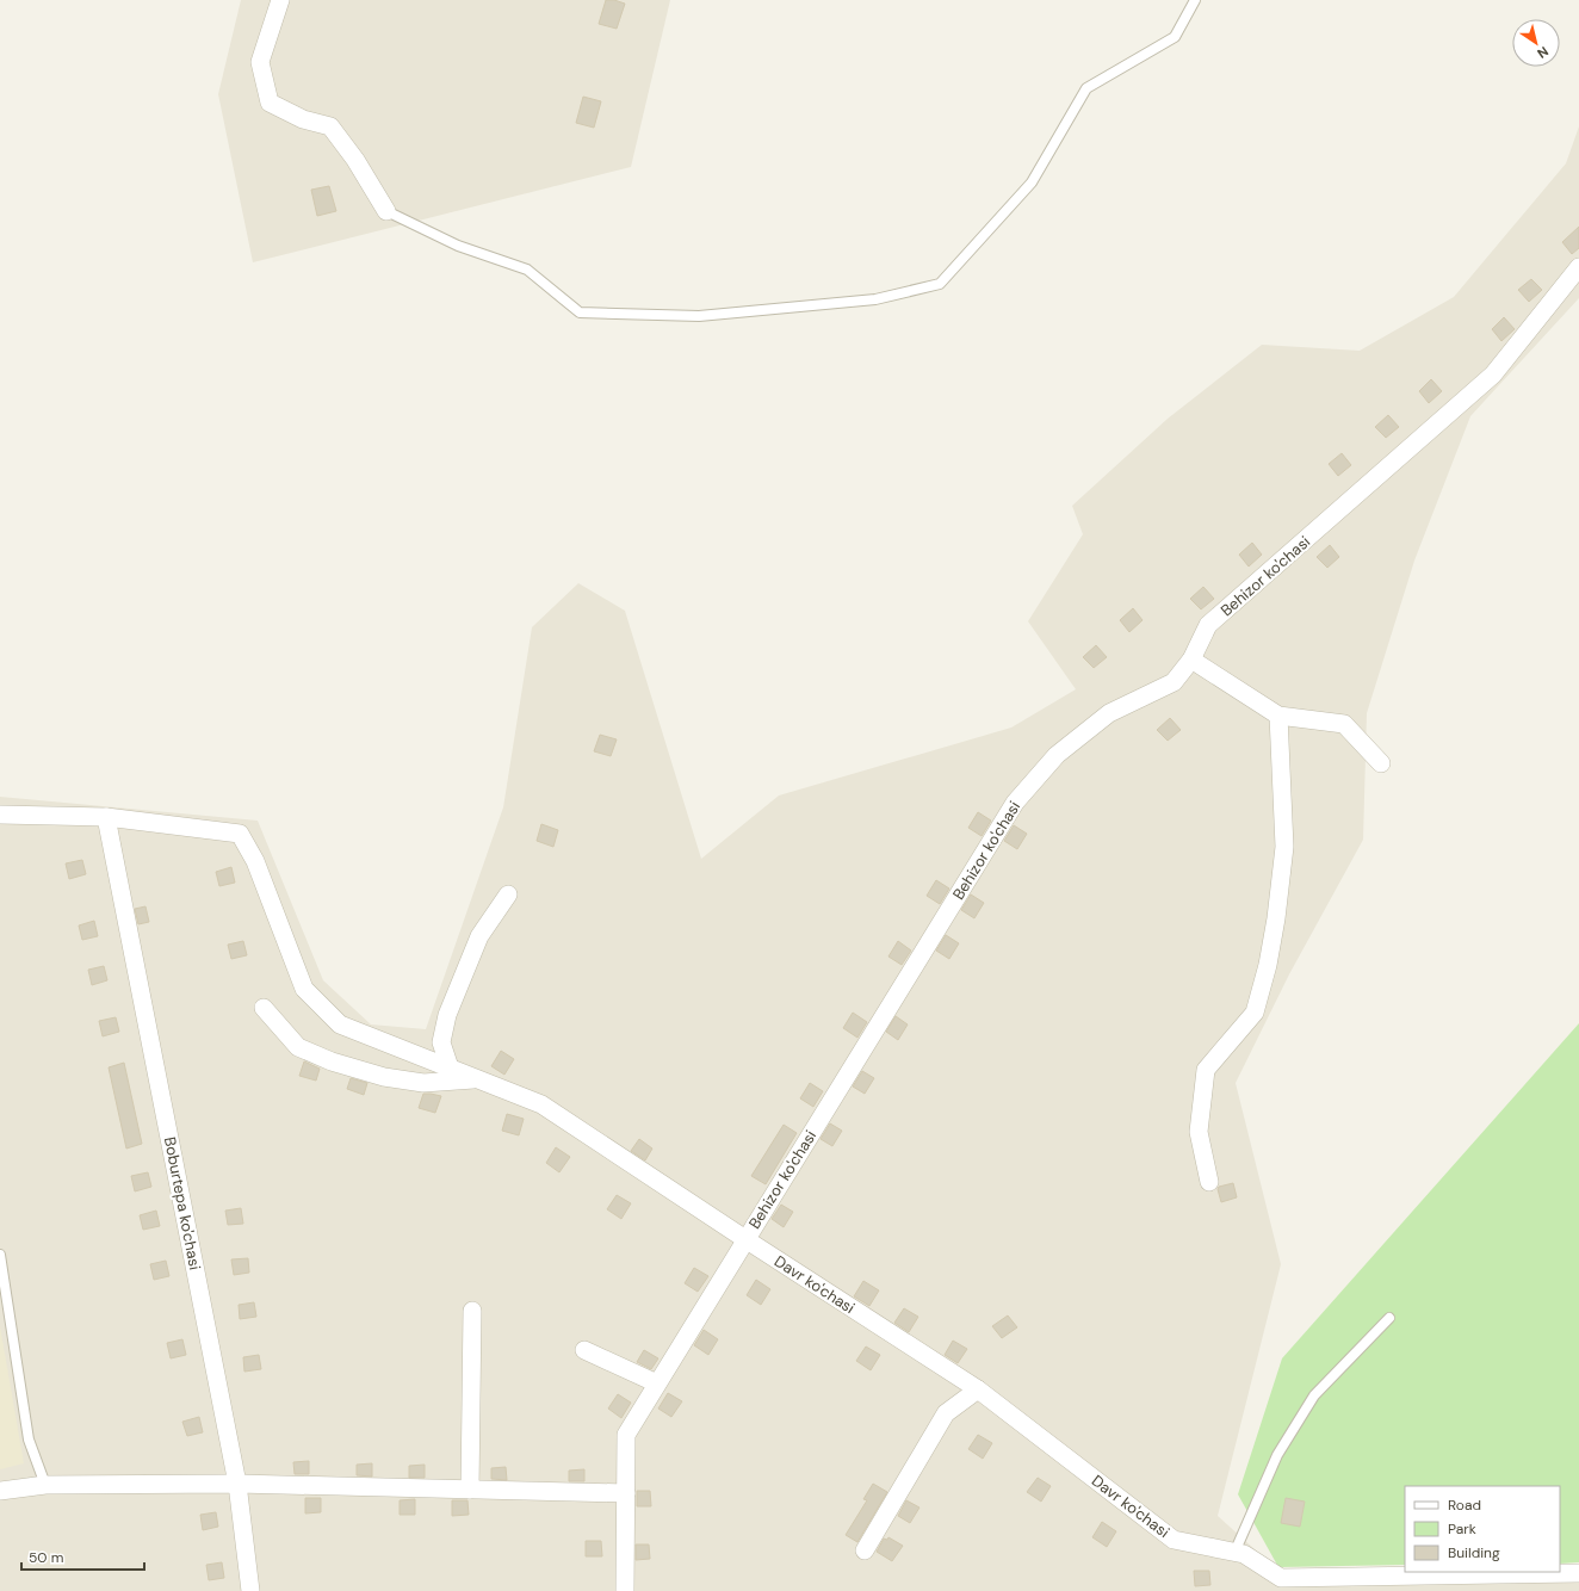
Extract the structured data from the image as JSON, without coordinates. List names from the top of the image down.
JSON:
{
  "streets": {
    "street": ["Behizor ko'chasi", "Boburtepa ko'chasi", "Davr ko'chasi"]
  },
  "crossings": [
    ["Behizor ko'chasi", "Davr ko'chasi"],
    ["Boburtepa ko'chasi", "Davr ko'chasi"]
  ],
  "legend": ["Road", "Park", "Building"],
  "scale_bar": "50 m",
  "north": "bottom right"
}
